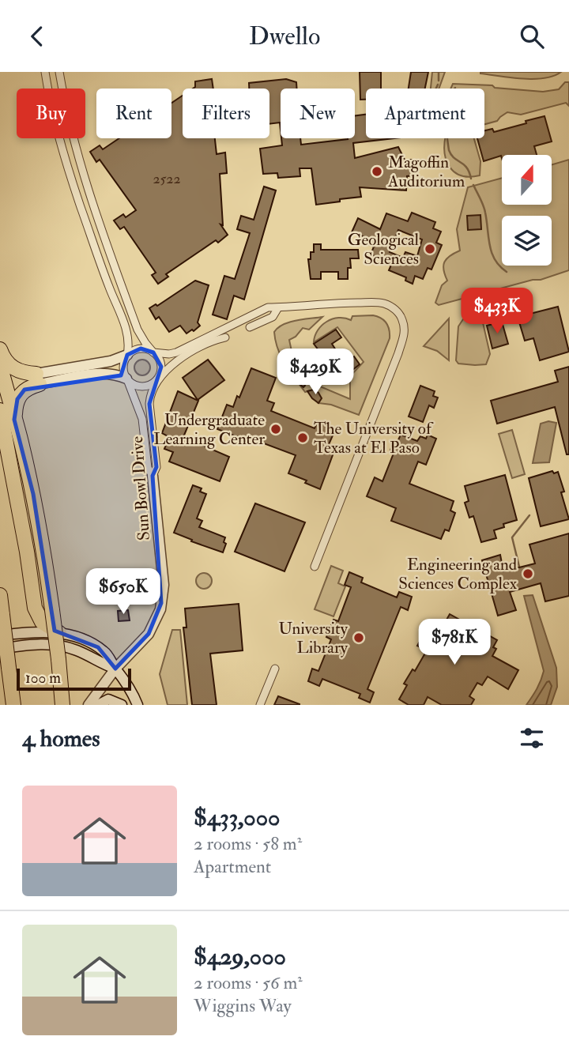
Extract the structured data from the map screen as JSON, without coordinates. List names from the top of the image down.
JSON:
{
  "streets": {
    "street": ["Sun Bowl Drive"]
  },
  "places": [
    "Magoffin Auditorium",
    "Geological Sciences",
    "Undergraduate Learning Center",
    "The University of Texas at El Paso",
    "Engineering and Sciences Complex",
    "University Library"
  ],
  "house_numbers": ["2522"],
  "scale_bar": "100 m",
  "north": "top",
  "page": {
    "header": "Dwello",
    "chip": [
      "Buy",
      "Rent",
      "Filters",
      "New",
      "Apartment"
    ],
    "price": [
      "$433K",
      "$429K",
      "$650K",
      "$781K"
    ],
    "scale": "100 m",
    "heading": "4 homes",
    "list": [
      {
        "name": "$433,000",
        "note": "2 rooms · 58 m² · Apartment"
      },
      {
        "name": "$429,000",
        "note": "2 rooms · 56 m² · Wiggins Way"
      }
    ]
  }
}
